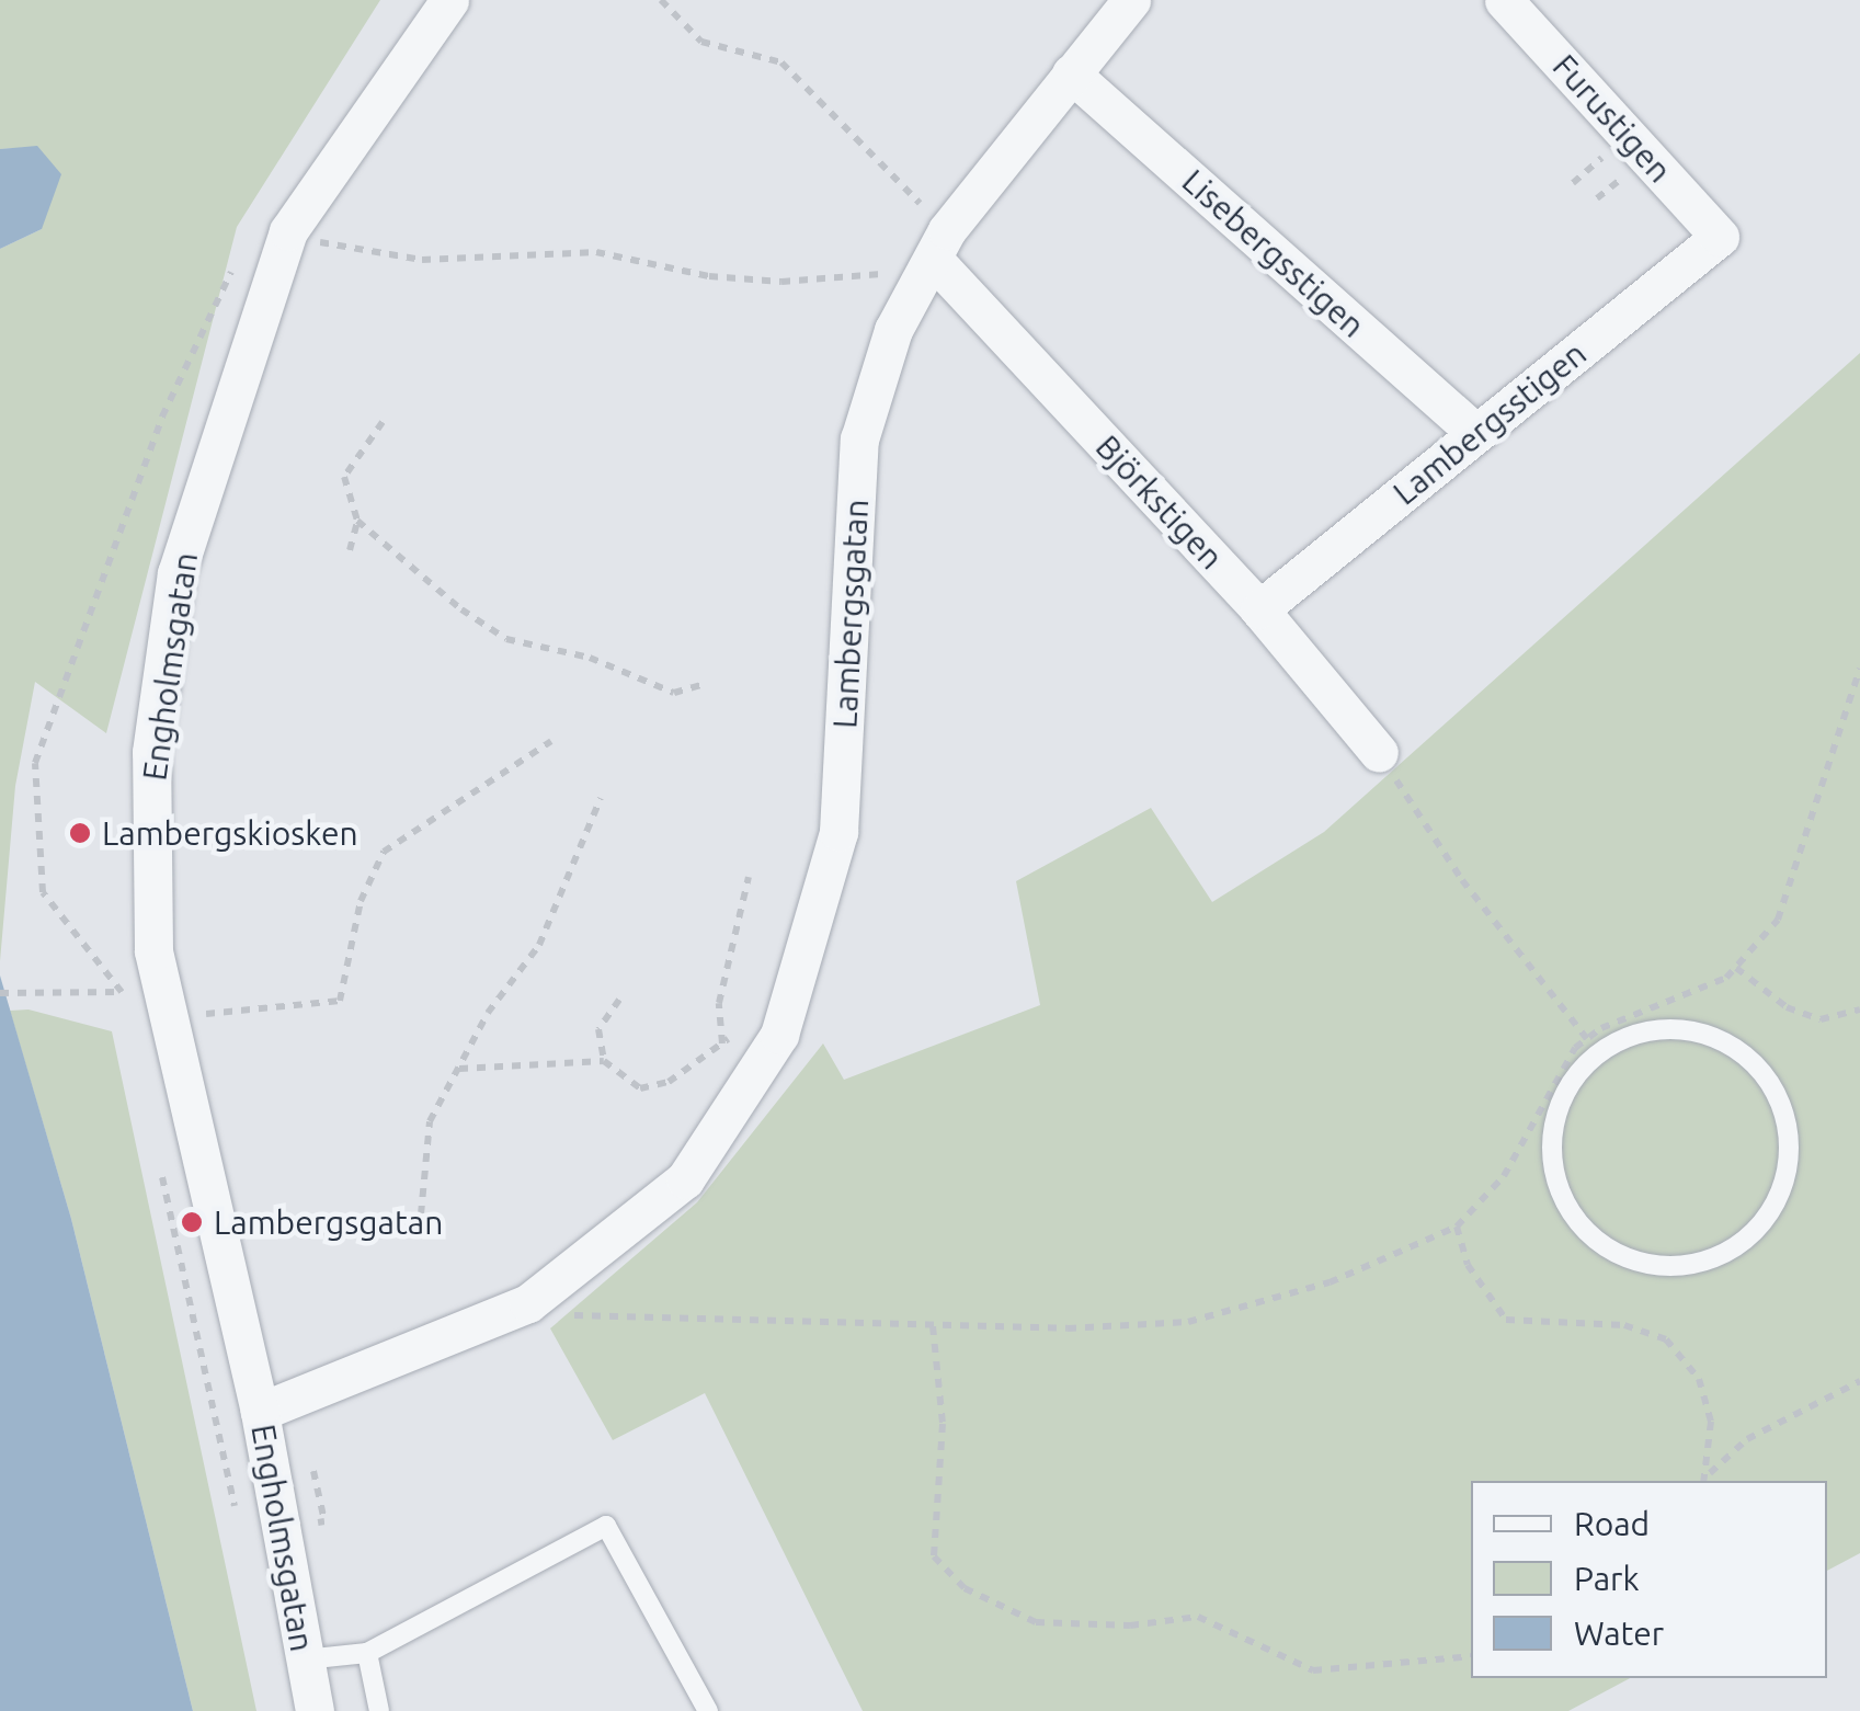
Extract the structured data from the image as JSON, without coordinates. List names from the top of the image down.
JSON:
{
  "streets": {
    "street": [
      "Furustigen",
      "Lisebergsstigen",
      "Lambergsstigen",
      "Björkstigen",
      "Lambergsgatan",
      "Engholmsgatan"
    ]
  },
  "crossings": [
    ["Furustigen", "Lambergsstigen"],
    ["Lisebergsstigen", "Lambergsstigen"],
    ["Lisebergsstigen", "Lambergsgatan"],
    ["Lambergsstigen", "Björkstigen"],
    ["Björkstigen", "Lambergsgatan"],
    ["Lambergsgatan", "Engholmsgatan"]
  ],
  "places": ["Lambergskiosken", "Lambergsgatan"],
  "legend": ["Road", "Park", "Water"]
}
